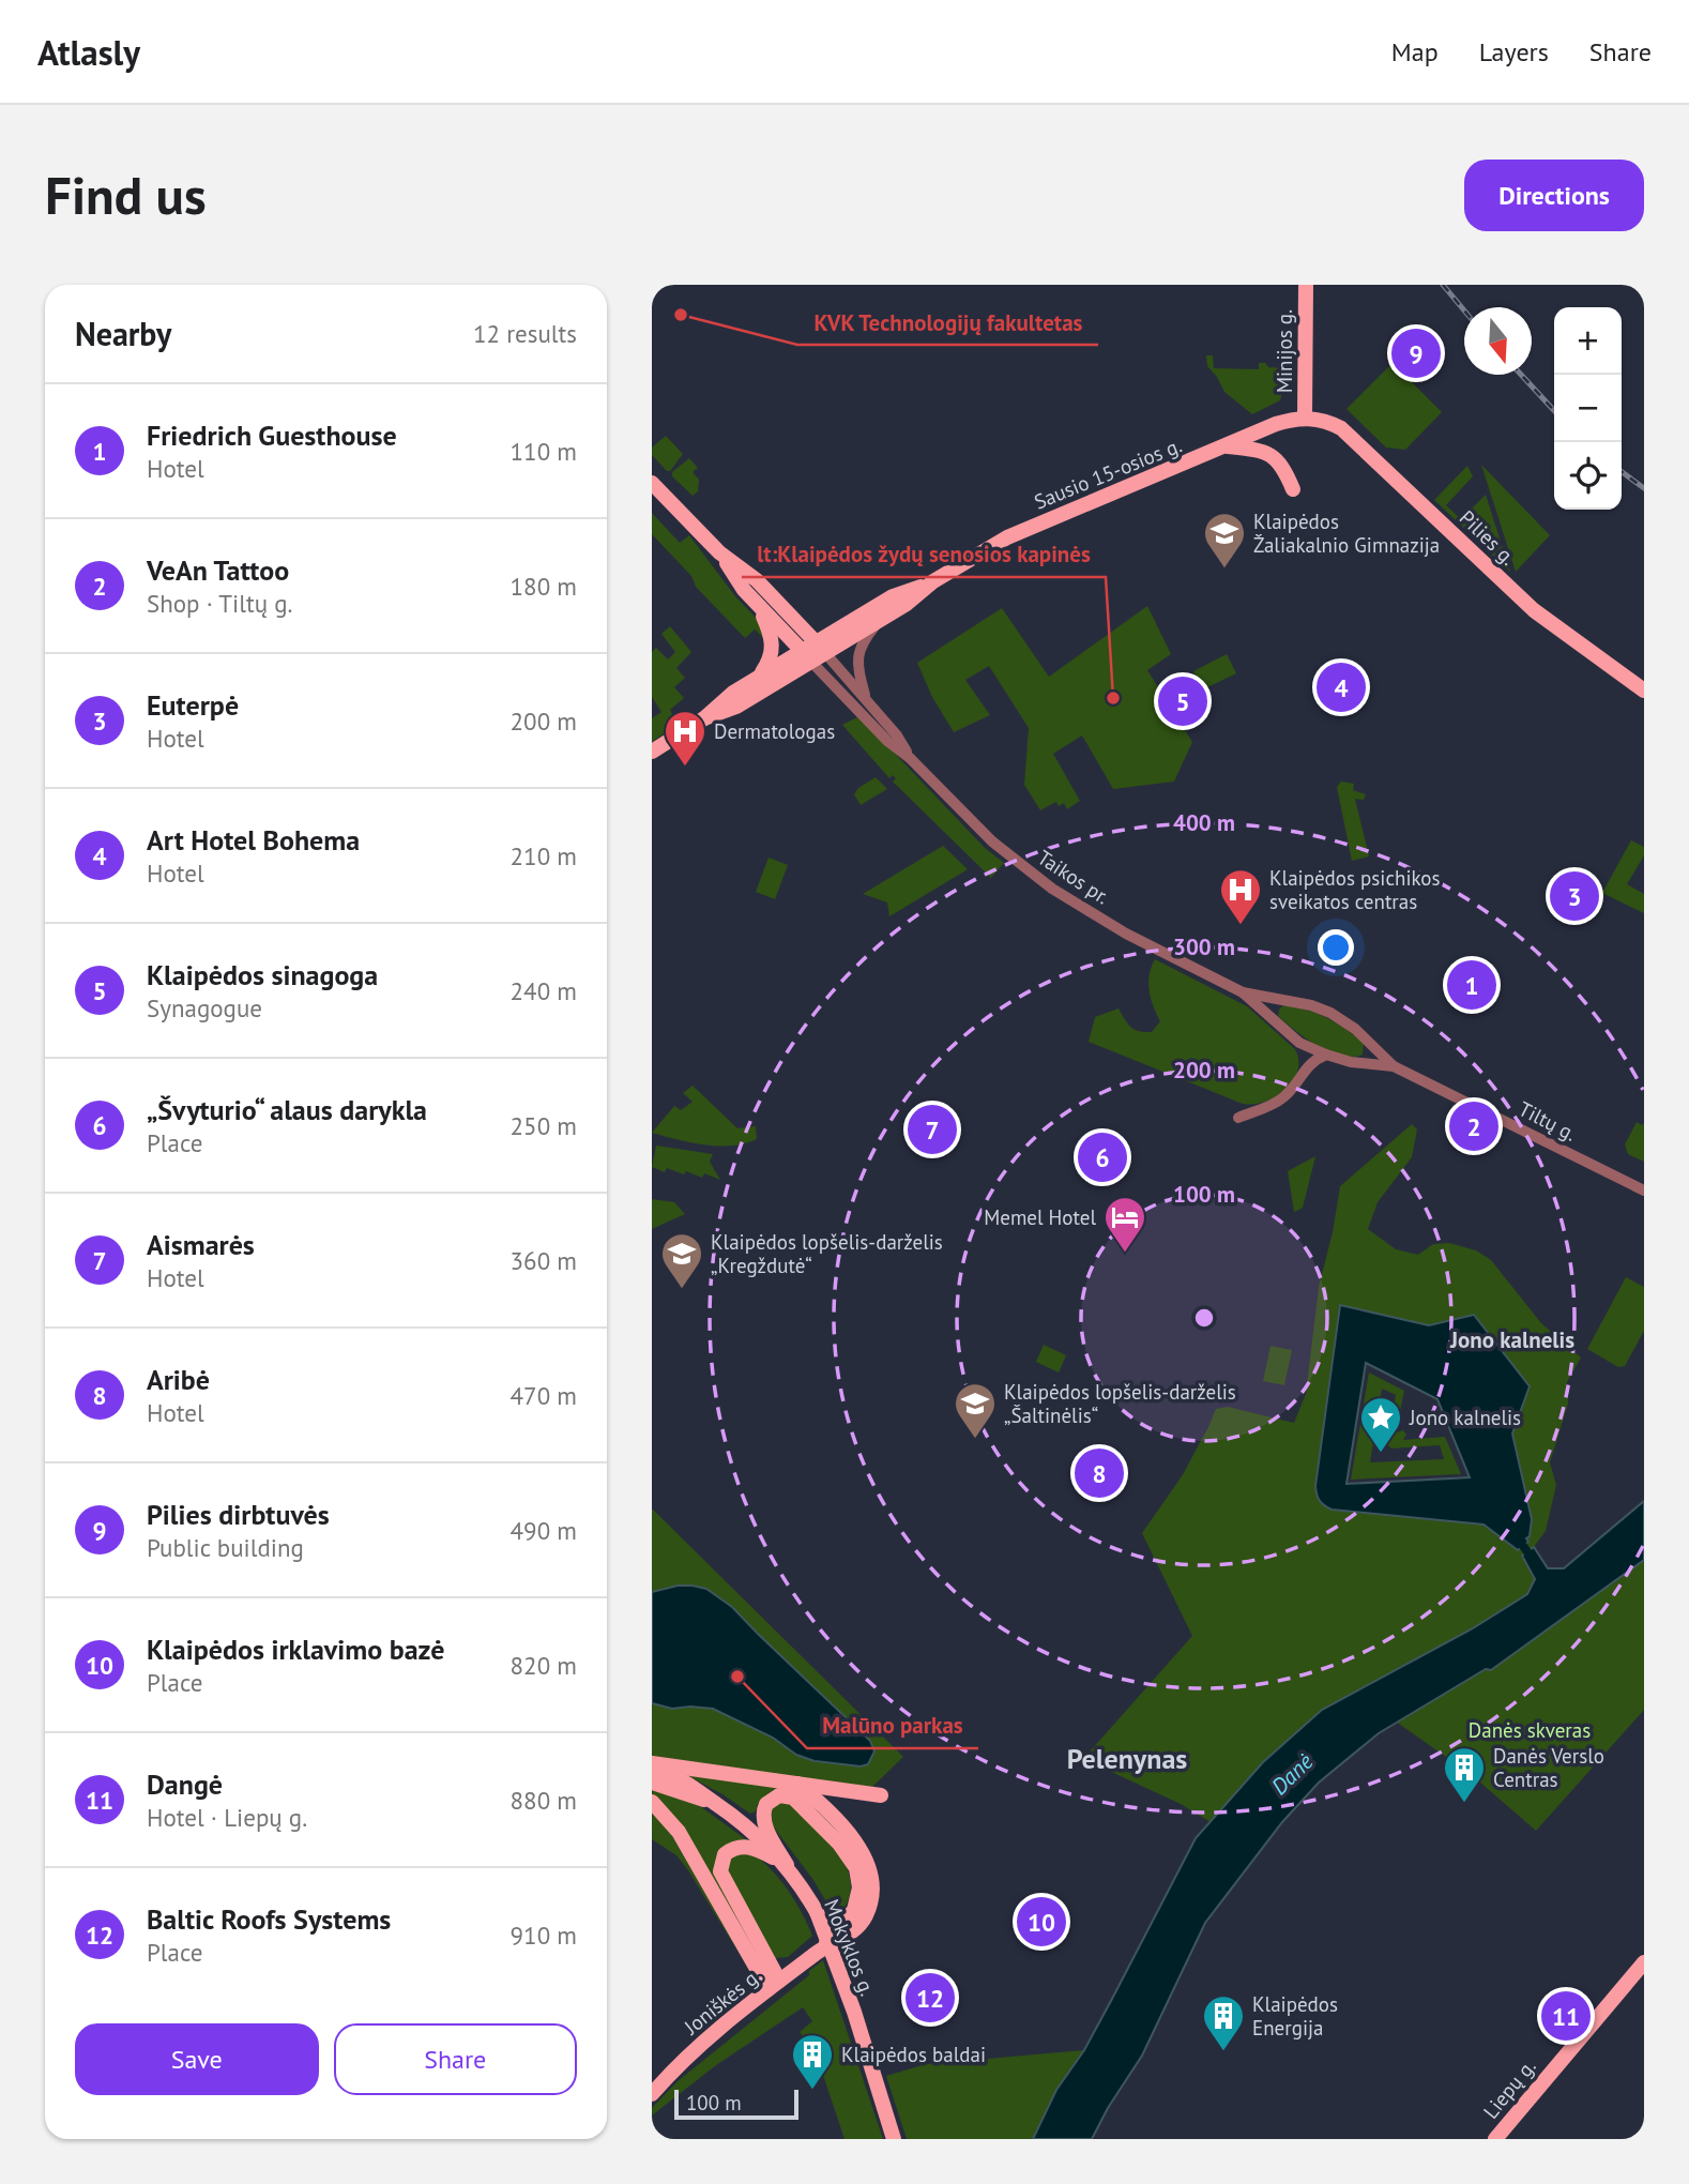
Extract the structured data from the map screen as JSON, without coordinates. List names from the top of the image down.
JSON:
{
  "streets": {
    "main road": [
      "Minijos g.",
      "Sausio 15-osios g.",
      "Pilies g.",
      "Taikos pr.",
      "Mokyklos g.",
      "Joniškės g.",
      "Liepų g."
    ],
    "street": ["Tiltų g."]
  },
  "crossings": [
    ["Minijos g.", "Sausio 15-osios g."],
    ["Minijos g.", "Pilies g."],
    ["Sausio 15-osios g.", "Pilies g."],
    ["Sausio 15-osios g.", "Taikos pr."],
    ["Taikos pr.", "Tiltų g."]
  ],
  "districts": ["Jono kalnelis", "Pelenynas"],
  "water": ["Danė"],
  "parks": ["Danės skveras"],
  "places": {
    "other": ["KVK Technologijų fakultetas", "lt:Klaipėdos žydų senosios kapinės", "Malūno parkas"],
    "school or university": ["Klaipėdos Žaliakalnio Gimnazija", "Klaipėdos lopšelis-darželis „Kregždutė“", "Klaipėdos lopšelis-darželis „Šaltinėlis“"],
    "hospital": ["Dermatologas", "Klaipėdos psichikos sveikatos centras"],
    "hotel": ["Memel Hotel"],
    "place": ["Jono kalnelis"],
    "building": ["Danės Verslo Centras", "Klaipėdos Energija", "Klaipėdos baldai"]
  },
  "scale_bar": "100 m",
  "north": "bottom",
  "page": {
    "header": "Atlasly",
    "nav": ["Map", "Layers", "Share"],
    "buttons": [
      "Directions",
      ["Save", "Share"]
    ],
    "title": "Find us",
    "heading": ["Nearby", "12 results"],
    "map_buttons": ["+", "−"],
    "pins": [
      "9",
      "4",
      "5",
      "3",
      "1",
      "2",
      "7",
      "6",
      "8",
      "10",
      "12",
      "11"
    ],
    "list": [
      {
        "mark": "1",
        "name": "Friedrich Guesthouse",
        "note": "Hotel",
        "value": "110 m"
      },
      {
        "mark": "2",
        "name": "VeAn Tattoo",
        "note": "Shop · Tiltų g.",
        "value": "180 m"
      },
      {
        "mark": "3",
        "name": "Euterpė",
        "note": "Hotel",
        "value": "200 m"
      },
      {
        "mark": "4",
        "name": "Art Hotel Bohema",
        "note": "Hotel",
        "value": "210 m"
      },
      {
        "mark": "5",
        "name": "Klaipėdos sinagoga",
        "note": "Synagogue",
        "value": "240 m"
      },
      {
        "mark": "6",
        "name": "„Švyturio“ alaus darykla",
        "note": "Place",
        "value": "250 m"
      },
      {
        "mark": "7",
        "name": "Aismarės",
        "note": "Hotel",
        "value": "360 m"
      },
      {
        "mark": "8",
        "name": "Aribė",
        "note": "Hotel",
        "value": "470 m"
      },
      {
        "mark": "9",
        "name": "Pilies dirbtuvės",
        "note": "Public building",
        "value": "490 m"
      },
      {
        "mark": "10",
        "name": "Klaipėdos irklavimo bazė",
        "note": "Place",
        "value": "820 m"
      },
      {
        "mark": "11",
        "name": "Dangė",
        "note": "Hotel · Liepų g.",
        "value": "880 m"
      },
      {
        "mark": "12",
        "name": "Baltic Roofs Systems",
        "note": "Place",
        "value": "910 m"
      }
    ],
    "scale": "100 m"
  },
  "rings": [
    "400 m",
    "300 m",
    "200 m",
    "100 m"
  ]
}
